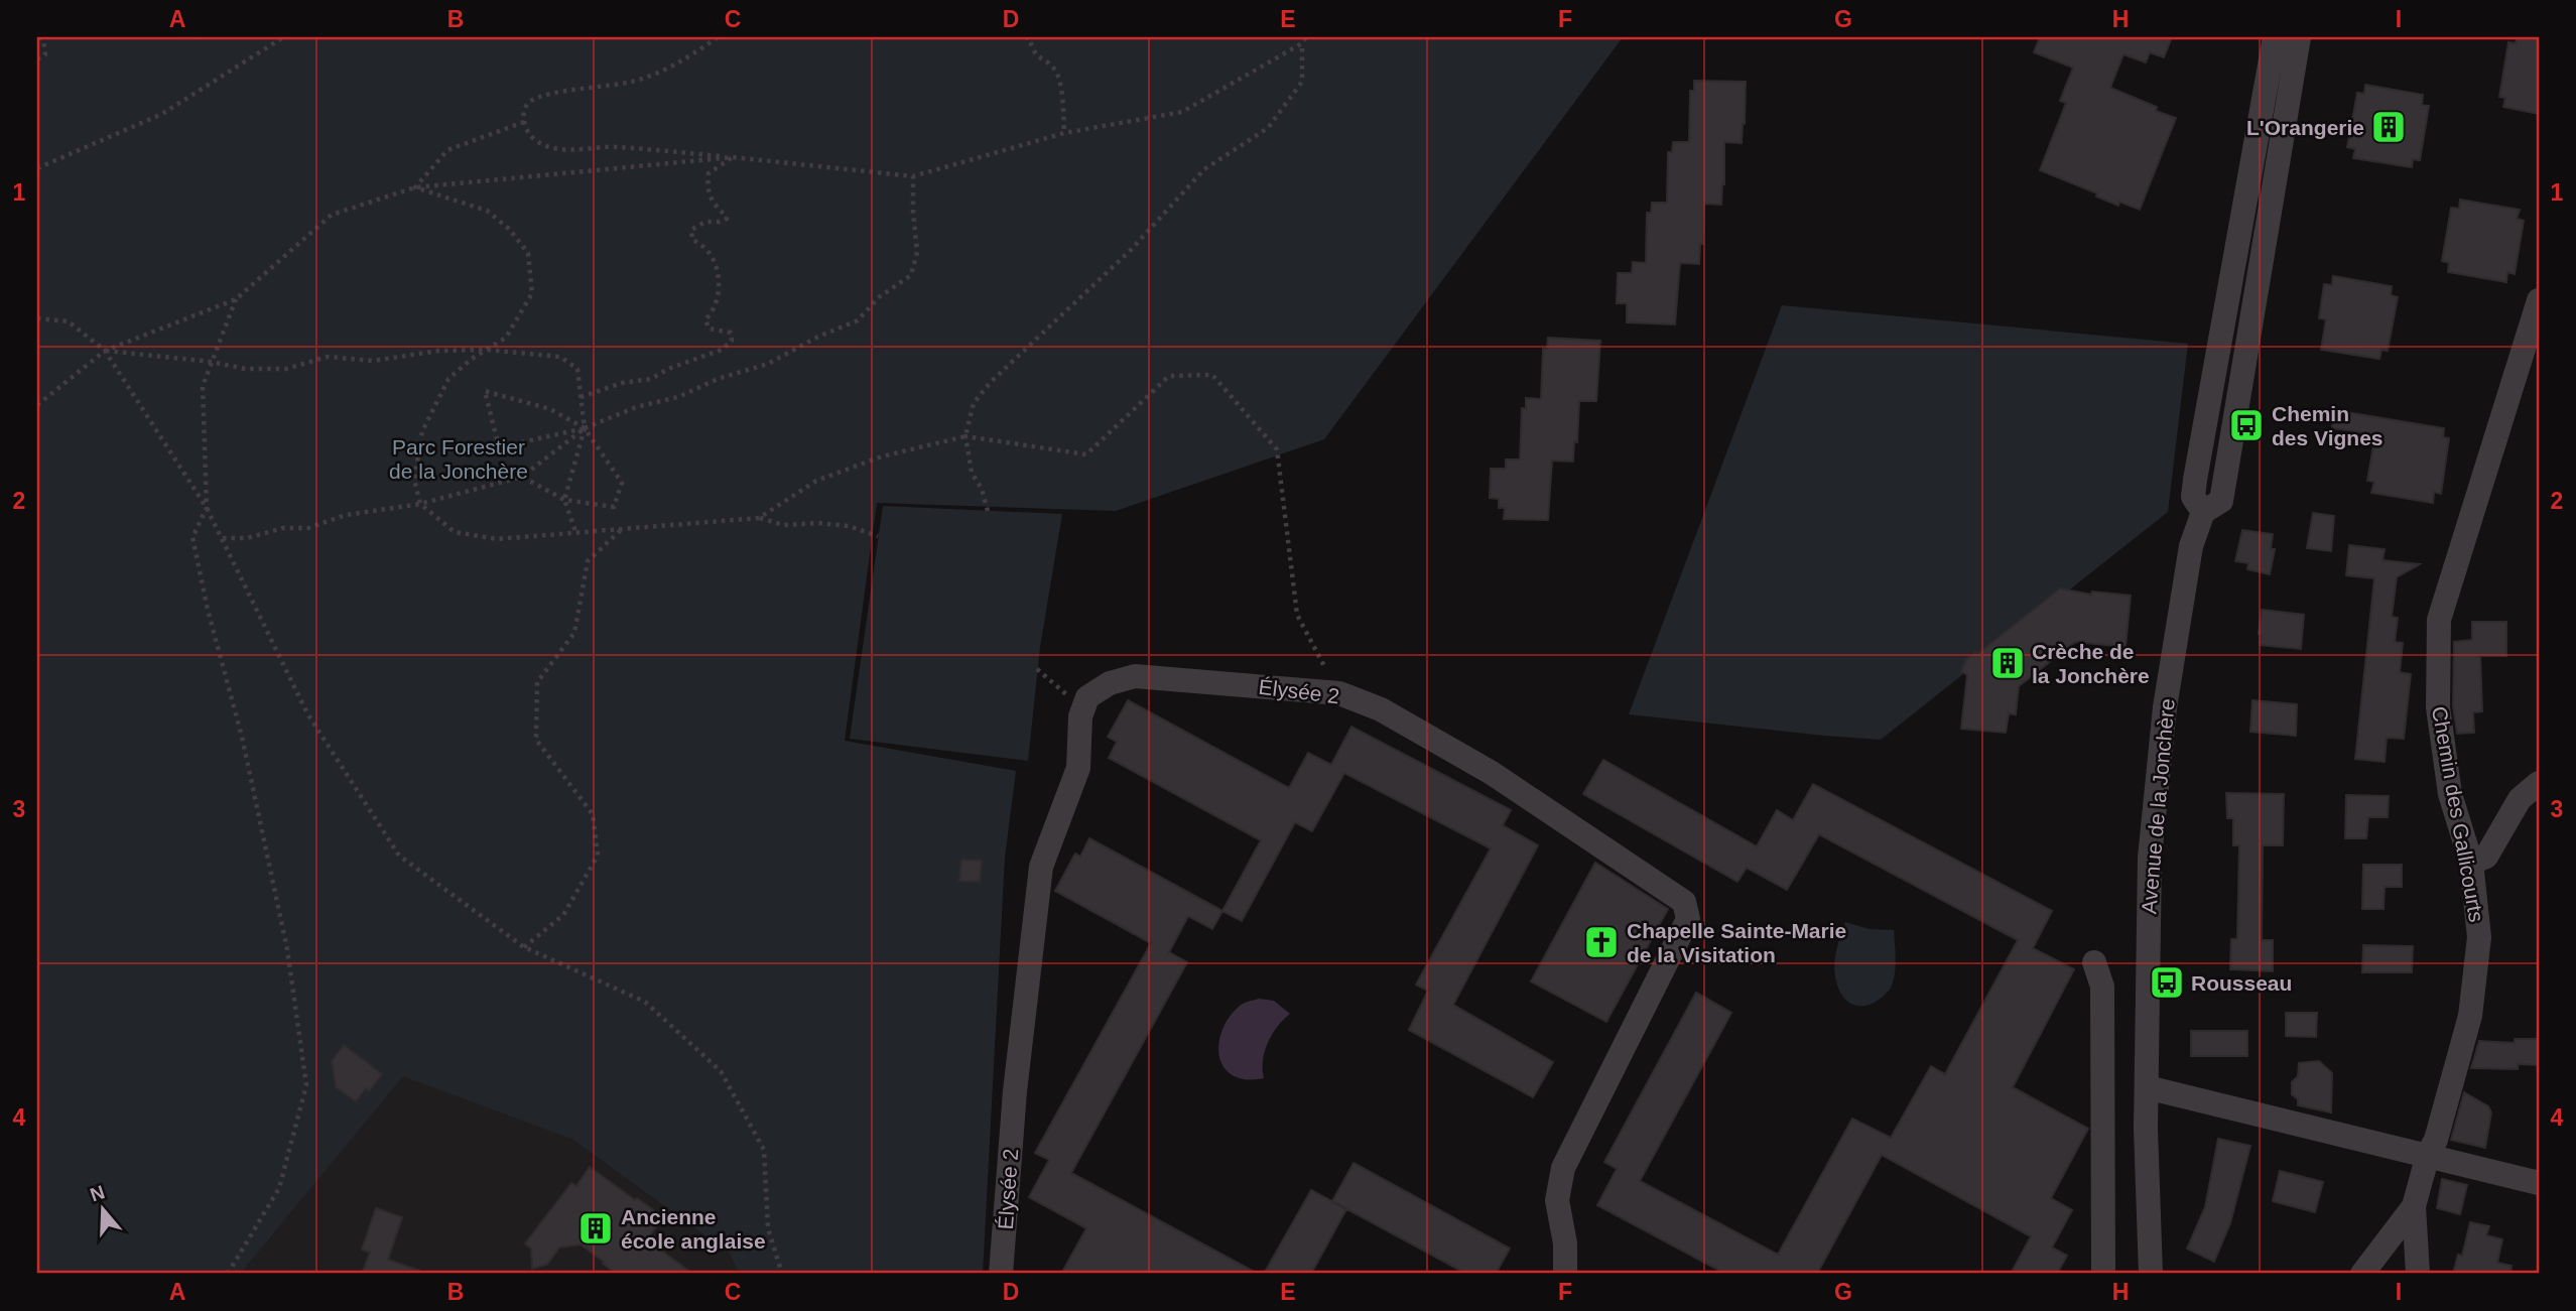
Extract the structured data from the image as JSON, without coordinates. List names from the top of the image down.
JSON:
{
  "streets": {
    "street": ["Élysée 2", "Avenue de la Jonchère", "Chemin des Gallicourts"]
  },
  "parks": ["Parc Forestier de la Jonchère"],
  "places": {
    "building": ["L'Orangerie", "Crèche de la Jonchère", "Ancienne école anglaise"],
    "bus stop": ["Chemin des Vignes", "Rousseau"],
    "church": ["Chapelle Sainte-Marie de la Visitation"]
  },
  "north": "top",
  "grid": {
    "columns": [
      "A",
      "B",
      "C",
      "D",
      "E",
      "F",
      "G",
      "H",
      "I"
    ],
    "rows": [
      "1",
      "2",
      "3",
      "4"
    ]
  }
}
